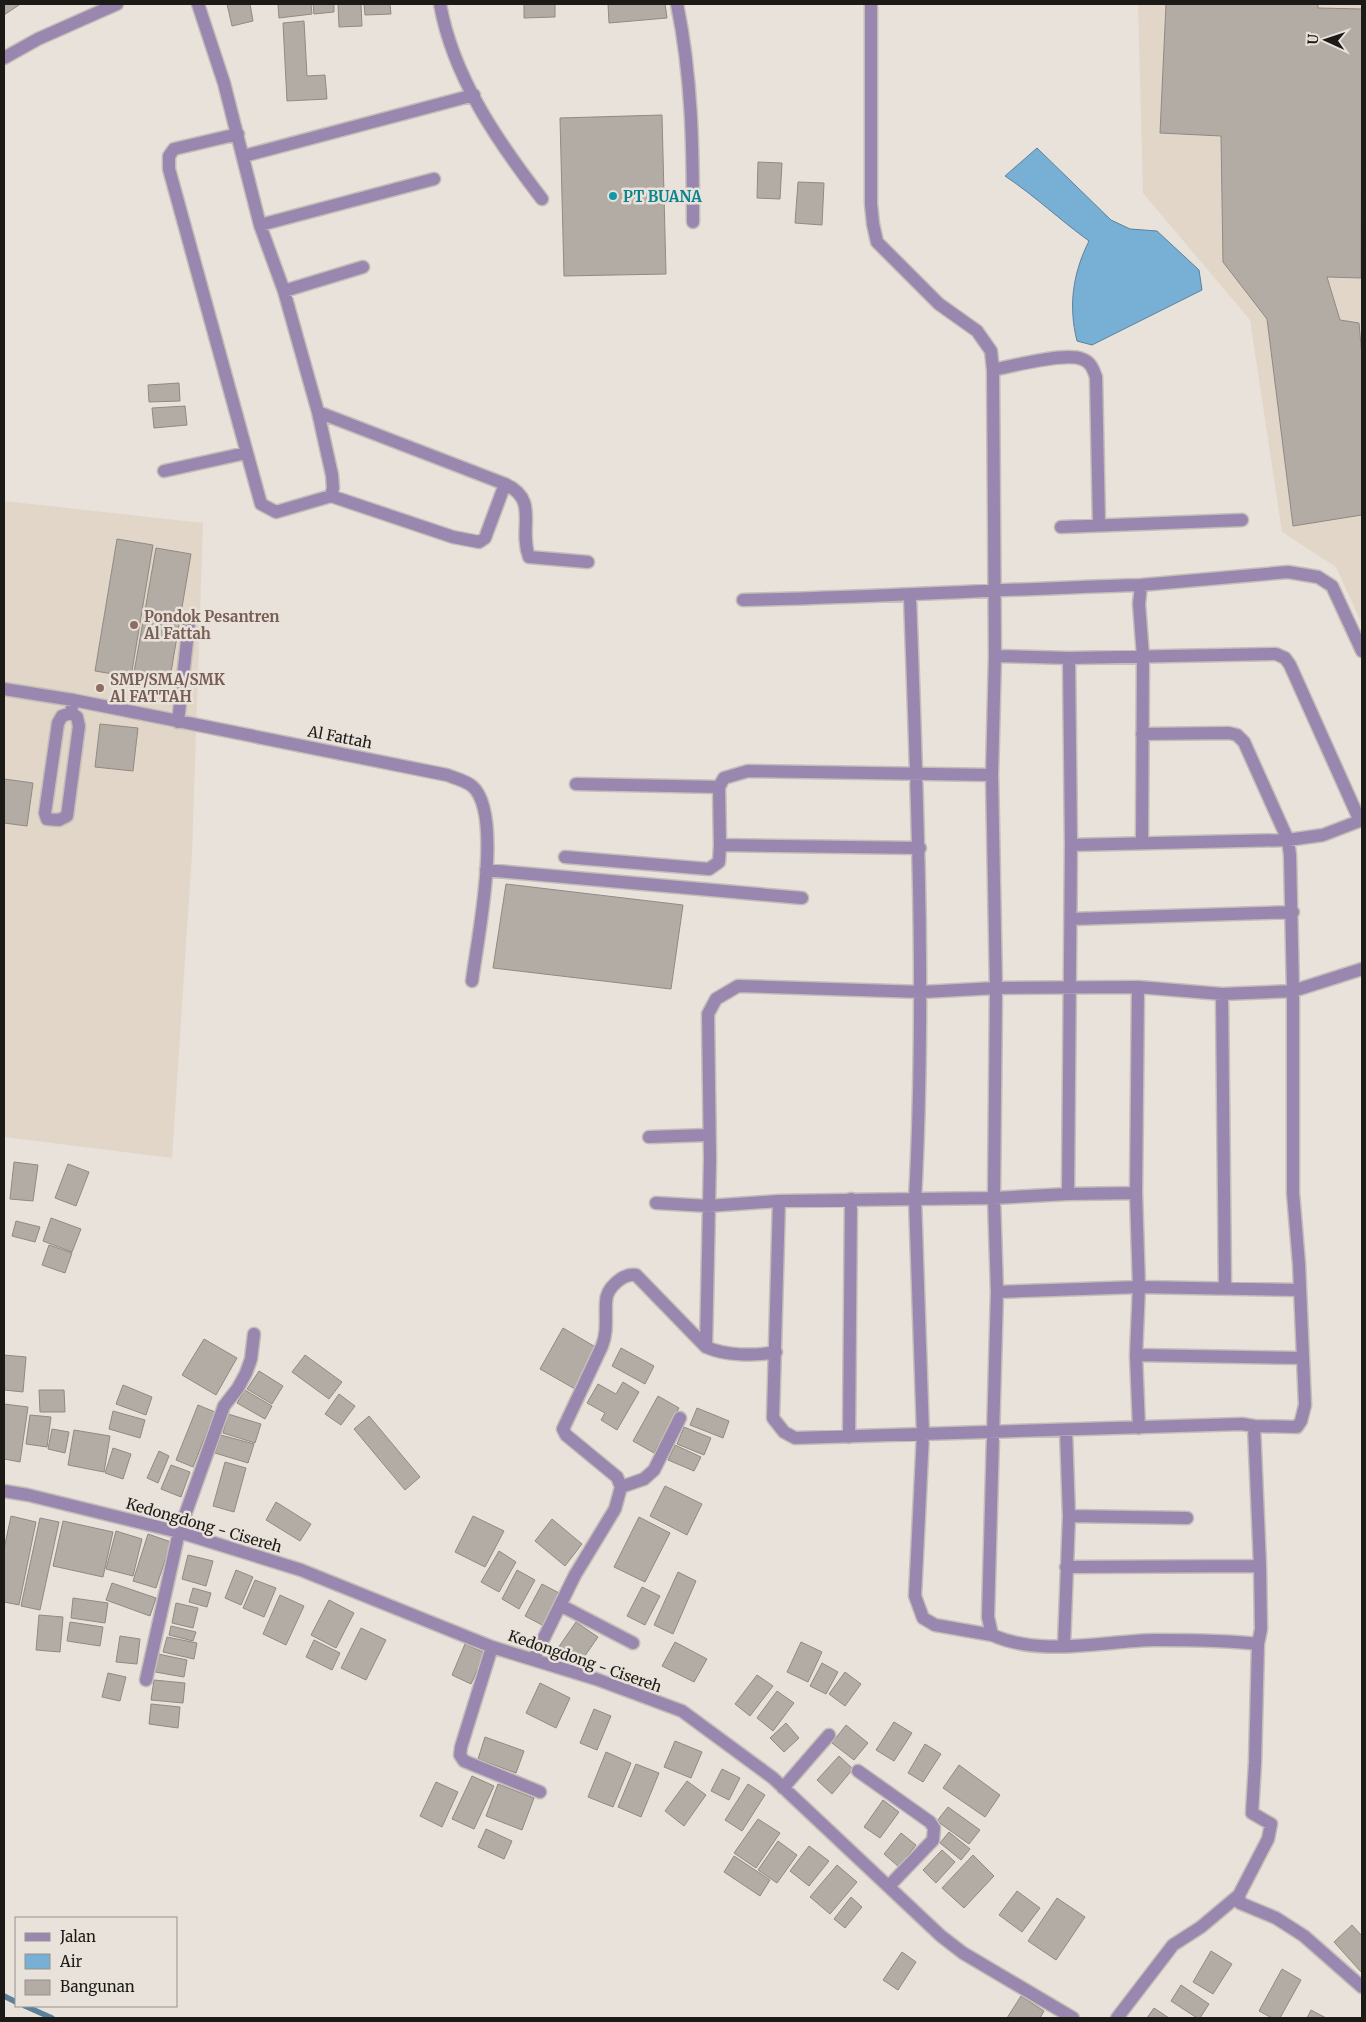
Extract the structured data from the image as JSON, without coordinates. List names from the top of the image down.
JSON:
{
  "streets": {
    "street": ["Al Fattah", "Kedongdong - Cisereh"]
  },
  "places": ["PT BUANA", "Pondok Pesantren Al Fattah", "SMP/SMA/SMK Al FATTAH"],
  "legend": ["Jalan", "Air", "Bangunan"],
  "north": "left"
}
